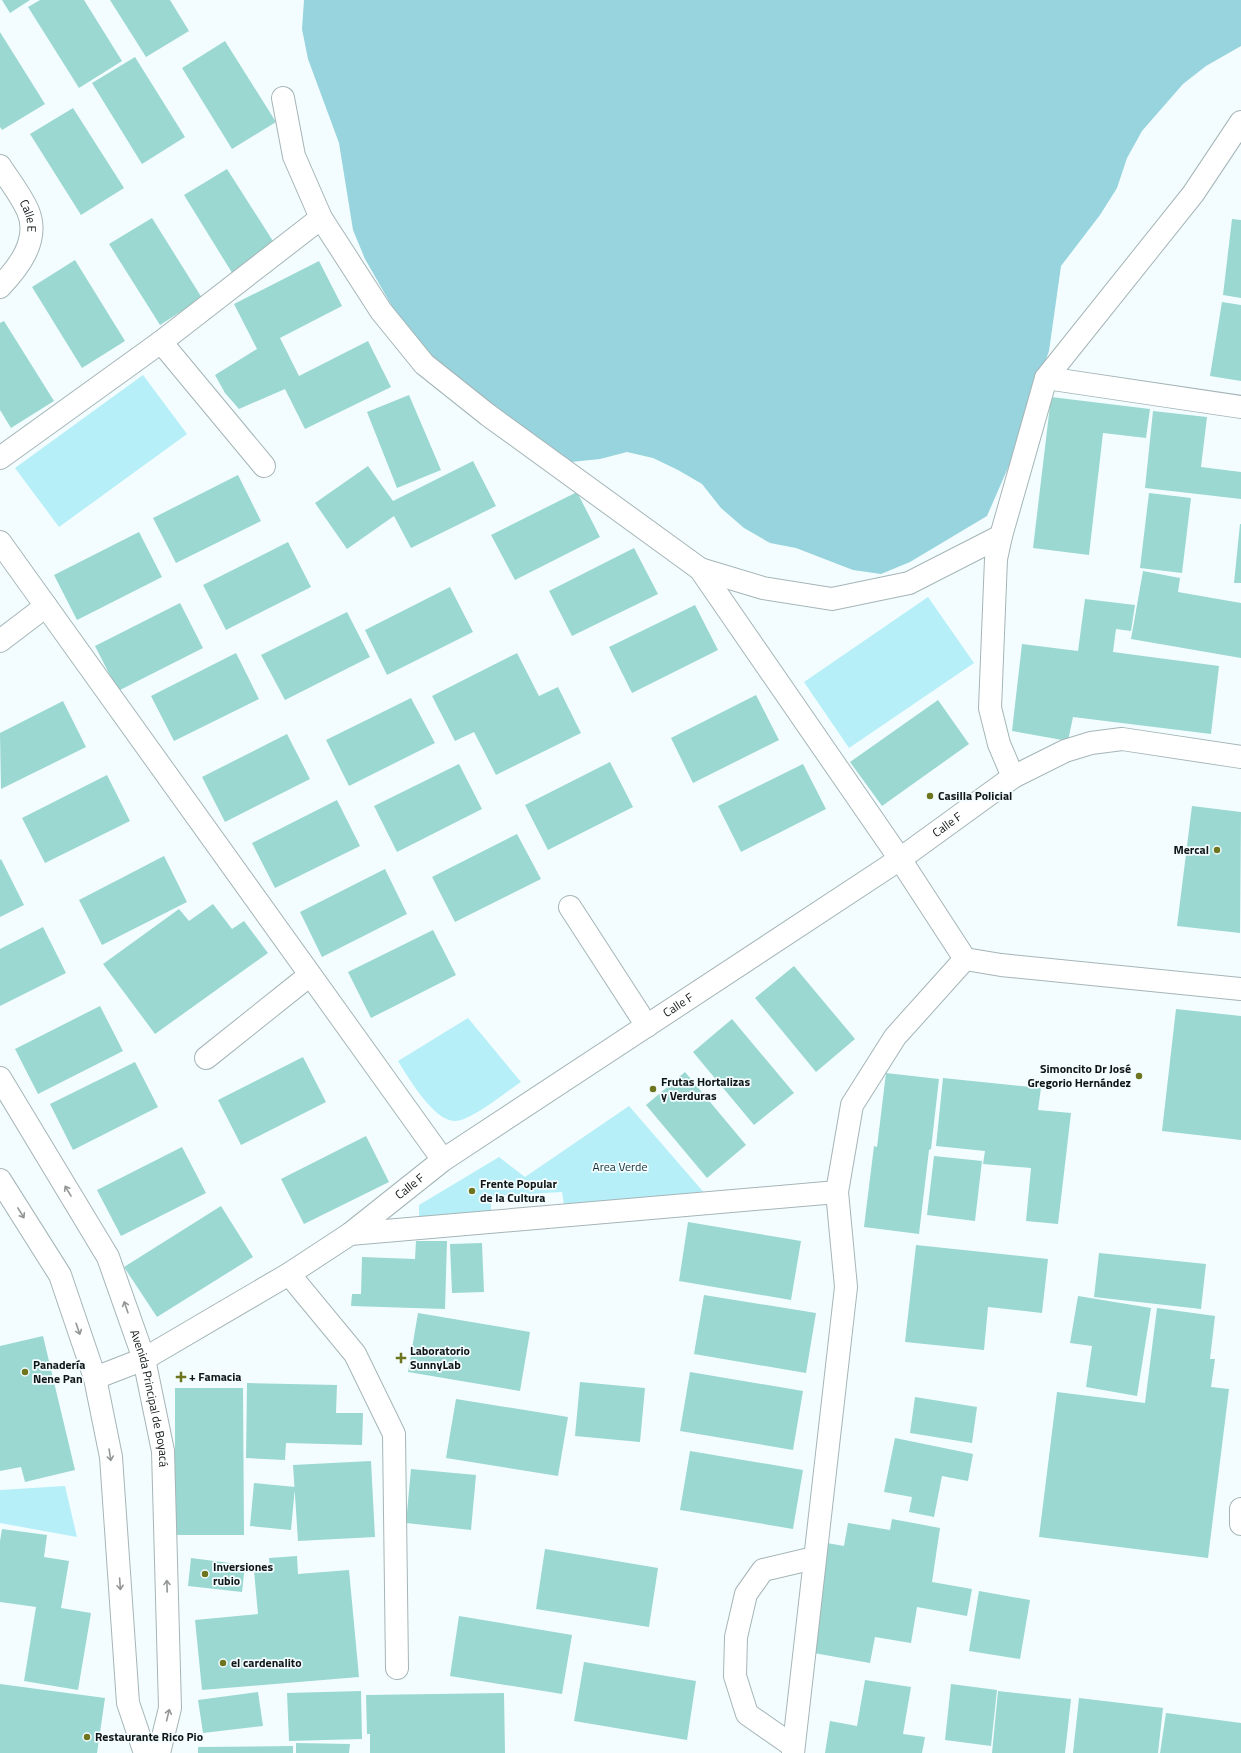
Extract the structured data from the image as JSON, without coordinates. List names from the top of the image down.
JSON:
{
  "streets": {
    "street": ["Calle E", "Calle F", "Avenida Principal de Boyacá"]
  },
  "crossings": [
    ["Calle F", "Avenida Principal de Boyacá"]
  ],
  "parks": ["Area Verde"],
  "places": {
    "other": [
      "Casilla Policial",
      "Mercal",
      "Simoncito Dr José Gregorio Hernández",
      "Frutas Hortalizas y Verduras",
      "Frente Popular de la Cultura",
      "Panadería Nene Pan",
      "Inversiones rubio",
      "el cardenalito",
      "Restaurante Rico Pio"
    ],
    "health": ["Laboratorio SunnyLab", "+ Famacia"]
  }
}
